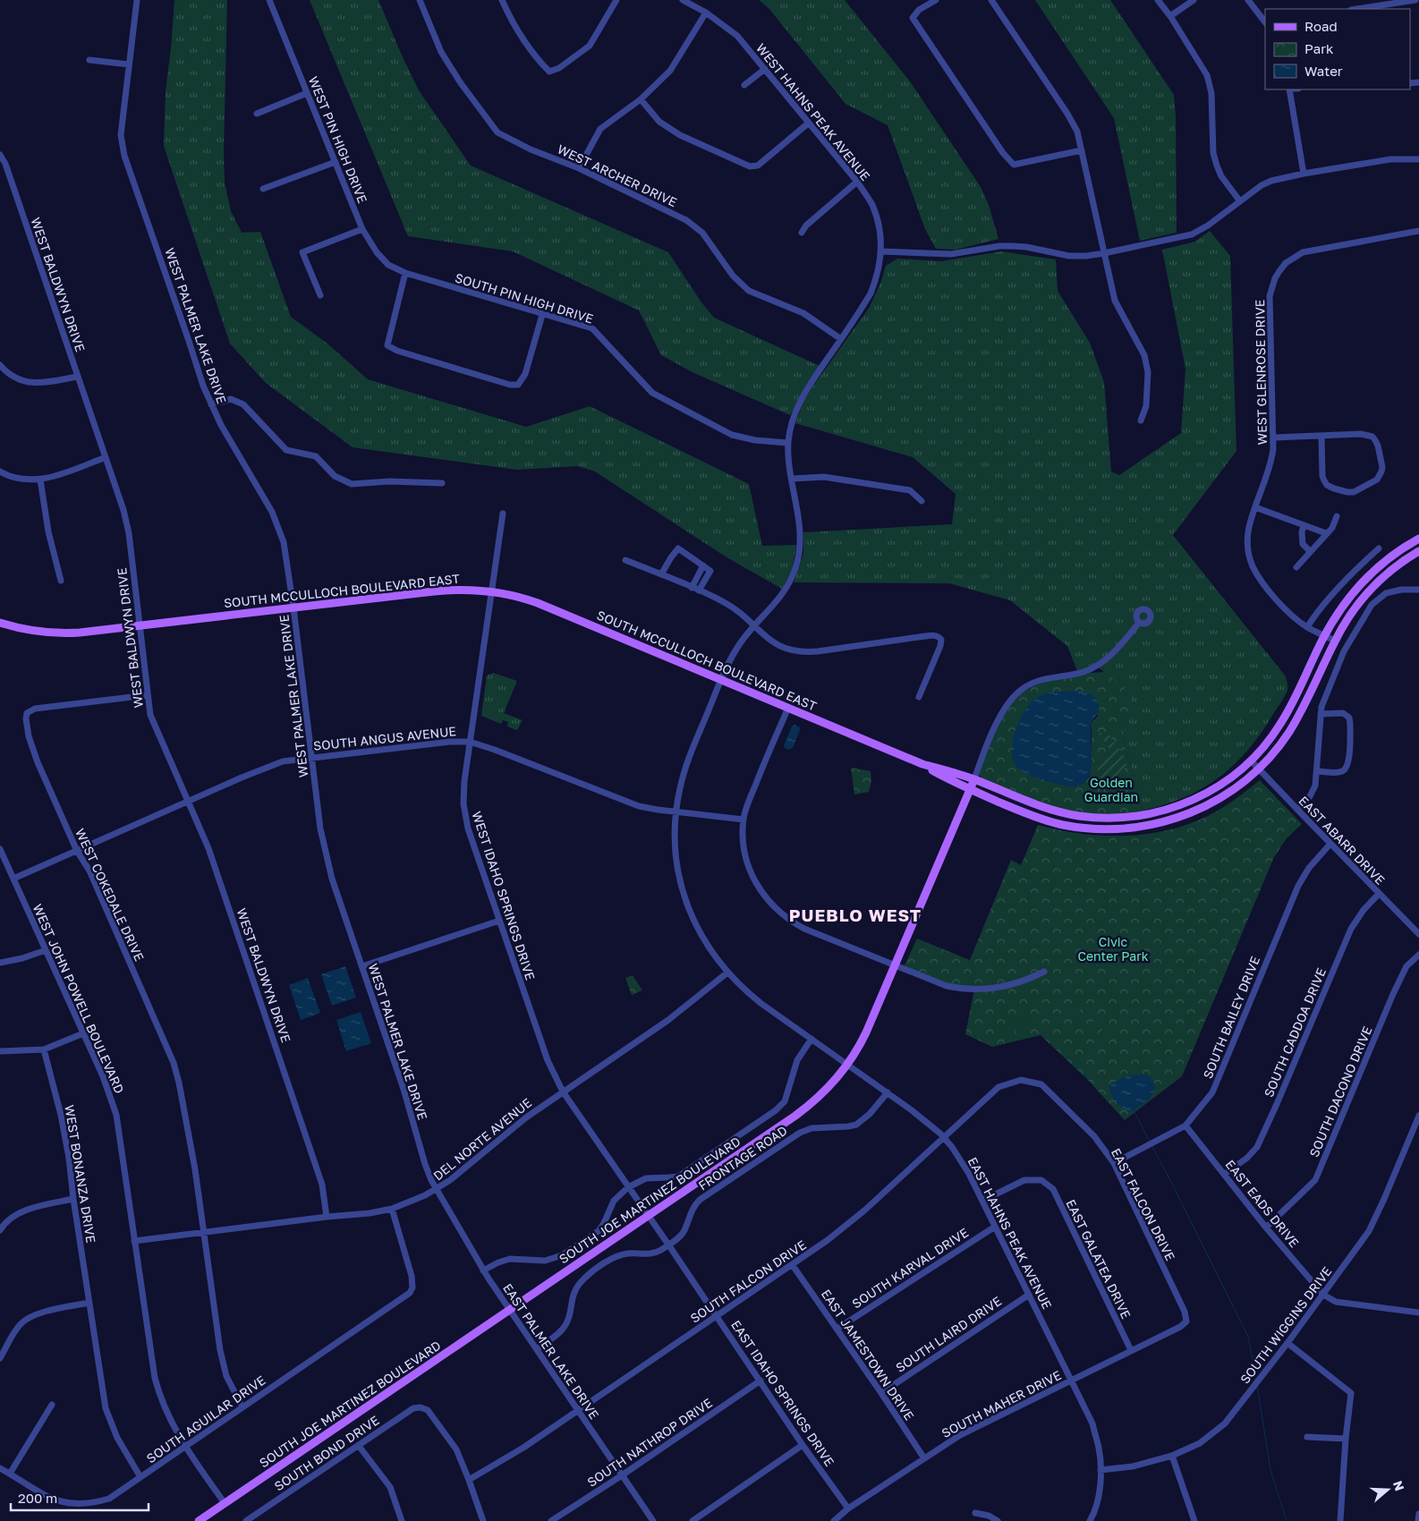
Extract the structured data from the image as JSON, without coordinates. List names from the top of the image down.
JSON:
{
  "streets": {
    "main road": ["SOUTH MCCULLOCH BOULEVARD EAST", "SOUTH JOE MARTINEZ BOULEVARD"],
    "street": [
      "WEST HAHNS PEAK AVENUE",
      "WEST PIN HIGH DRIVE",
      "WEST ARCHER DRIVE",
      "WEST BALDWYN DRIVE",
      "SOUTH PIN HIGH DRIVE",
      "WEST PALMER LAKE DRIVE",
      "WEST GLENROSE DRIVE",
      "SOUTH ANGUS AVENUE",
      "EAST ABARR DRIVE",
      "WEST COKEDALE DRIVE",
      "WEST IDAHO SPRINGS DRIVE",
      "WEST JOHN POWELL BOULEVARD",
      "SOUTH BAILEY DRIVE",
      "SOUTH CADDOA DRIVE",
      "SOUTH DACONO DRIVE",
      "DEL NORTE AVENUE",
      "FRONTAGE ROAD",
      "WEST BONANZA DRIVE",
      "EAST EADS DRIVE",
      "EAST FALCON DRIVE",
      "EAST HAHNS PEAK AVENUE",
      "EAST GALATEA DRIVE",
      "SOUTH KARVAL DRIVE",
      "SOUTH FALCON DRIVE",
      "SOUTH WIGGINS DRIVE",
      "SOUTH LAIRD DRIVE",
      "EAST PALMER LAKE DRIVE",
      "EAST JAMESTOWN DRIVE",
      "EAST IDAHO SPRINGS DRIVE",
      "SOUTH MAHER DRIVE",
      "SOUTH AGUILAR DRIVE",
      "SOUTH NATHROP DRIVE",
      "SOUTH BOND DRIVE"
    ]
  },
  "crossings": [
    ["WEST HAHNS PEAK AVENUE", "WEST ARCHER DRIVE"],
    ["WEST HAHNS PEAK AVENUE", "SOUTH PIN HIGH DRIVE"],
    ["WEST HAHNS PEAK AVENUE", "SOUTH MCCULLOCH BOULEVARD EAST"],
    ["WEST HAHNS PEAK AVENUE", "SOUTH ANGUS AVENUE"],
    ["WEST HAHNS PEAK AVENUE", "DEL NORTE AVENUE"],
    ["WEST HAHNS PEAK AVENUE", "EAST HAHNS PEAK AVENUE"],
    ["WEST PIN HIGH DRIVE", "SOUTH PIN HIGH DRIVE"],
    ["WEST BALDWYN DRIVE", "SOUTH MCCULLOCH BOULEVARD EAST"],
    ["WEST BALDWYN DRIVE", "SOUTH ANGUS AVENUE"],
    ["WEST BALDWYN DRIVE", "WEST COKEDALE DRIVE"],
    ["WEST BALDWYN DRIVE", "DEL NORTE AVENUE"],
    ["WEST PALMER LAKE DRIVE", "SOUTH MCCULLOCH BOULEVARD EAST"],
    ["WEST PALMER LAKE DRIVE", "SOUTH ANGUS AVENUE"],
    ["WEST PALMER LAKE DRIVE", "DEL NORTE AVENUE"],
    ["WEST PALMER LAKE DRIVE", "EAST PALMER LAKE DRIVE"],
    ["WEST GLENROSE DRIVE", "SOUTH MCCULLOCH BOULEVARD EAST"],
    ["SOUTH MCCULLOCH BOULEVARD EAST", "EAST ABARR DRIVE"],
    ["SOUTH MCCULLOCH BOULEVARD EAST", "WEST IDAHO SPRINGS DRIVE"],
    ["SOUTH MCCULLOCH BOULEVARD EAST", "SOUTH JOE MARTINEZ BOULEVARD"],
    ["SOUTH ANGUS AVENUE", "WEST COKEDALE DRIVE"],
    ["SOUTH ANGUS AVENUE", "WEST IDAHO SPRINGS DRIVE"],
    ["SOUTH ANGUS AVENUE", "WEST JOHN POWELL BOULEVARD"],
    ["EAST ABARR DRIVE", "SOUTH BAILEY DRIVE"],
    ["EAST ABARR DRIVE", "SOUTH CADDOA DRIVE"],
    ["WEST COKEDALE DRIVE", "DEL NORTE AVENUE"],
    ["WEST COKEDALE DRIVE", "SOUTH AGUILAR DRIVE"],
    ["WEST IDAHO SPRINGS DRIVE", "DEL NORTE AVENUE"],
    ["WEST IDAHO SPRINGS DRIVE", "EAST IDAHO SPRINGS DRIVE"],
    ["WEST JOHN POWELL BOULEVARD", "DEL NORTE AVENUE"],
    ["WEST JOHN POWELL BOULEVARD", "SOUTH JOE MARTINEZ BOULEVARD"],
    ["WEST JOHN POWELL BOULEVARD", "SOUTH AGUILAR DRIVE"],
    ["SOUTH BAILEY DRIVE", "EAST EADS DRIVE"],
    ["SOUTH BAILEY DRIVE", "EAST FALCON DRIVE"],
    ["SOUTH CADDOA DRIVE", "EAST EADS DRIVE"],
    ["SOUTH DACONO DRIVE", "EAST EADS DRIVE"],
    ["DEL NORTE AVENUE", "EAST HAHNS PEAK AVENUE"],
    ["DEL NORTE AVENUE", "EAST PALMER LAKE DRIVE"],
    ["DEL NORTE AVENUE", "EAST IDAHO SPRINGS DRIVE"],
    ["DEL NORTE AVENUE", "SOUTH AGUILAR DRIVE"],
    ["FRONTAGE ROAD", "EAST HAHNS PEAK AVENUE"],
    ["FRONTAGE ROAD", "EAST PALMER LAKE DRIVE"],
    ["FRONTAGE ROAD", "EAST IDAHO SPRINGS DRIVE"],
    ["WEST BONANZA DRIVE", "SOUTH AGUILAR DRIVE"],
    ["SOUTH JOE MARTINEZ BOULEVARD", "EAST HAHNS PEAK AVENUE"],
    ["SOUTH JOE MARTINEZ BOULEVARD", "EAST PALMER LAKE DRIVE"],
    ["SOUTH JOE MARTINEZ BOULEVARD", "EAST IDAHO SPRINGS DRIVE"],
    ["EAST EADS DRIVE", "SOUTH WIGGINS DRIVE"],
    ["EAST FALCON DRIVE", "SOUTH FALCON DRIVE"],
    ["EAST FALCON DRIVE", "SOUTH MAHER DRIVE"],
    ["EAST HAHNS PEAK AVENUE", "EAST GALATEA DRIVE"],
    ["EAST HAHNS PEAK AVENUE", "SOUTH KARVAL DRIVE"],
    ["EAST HAHNS PEAK AVENUE", "SOUTH FALCON DRIVE"],
    ["EAST HAHNS PEAK AVENUE", "SOUTH WIGGINS DRIVE"],
    ["EAST HAHNS PEAK AVENUE", "SOUTH LAIRD DRIVE"],
    ["EAST HAHNS PEAK AVENUE", "SOUTH MAHER DRIVE"],
    ["EAST GALATEA DRIVE", "SOUTH MAHER DRIVE"],
    ["SOUTH KARVAL DRIVE", "EAST JAMESTOWN DRIVE"],
    ["SOUTH FALCON DRIVE", "EAST PALMER LAKE DRIVE"],
    ["SOUTH FALCON DRIVE", "EAST JAMESTOWN DRIVE"],
    ["SOUTH FALCON DRIVE", "EAST IDAHO SPRINGS DRIVE"],
    ["SOUTH FALCON DRIVE", "SOUTH BOND DRIVE"],
    ["SOUTH LAIRD DRIVE", "EAST JAMESTOWN DRIVE"],
    ["EAST PALMER LAKE DRIVE", "SOUTH NATHROP DRIVE"],
    ["EAST JAMESTOWN DRIVE", "SOUTH MAHER DRIVE"],
    ["EAST IDAHO SPRINGS DRIVE", "SOUTH MAHER DRIVE"],
    ["EAST IDAHO SPRINGS DRIVE", "SOUTH NATHROP DRIVE"]
  ],
  "districts": ["PUEBLO WEST"],
  "parks": ["Golden Guardian", "Civic Center Park"],
  "legend": ["Road", "Park", "Water"],
  "scale_bar": "200 m",
  "north": "right"
}
